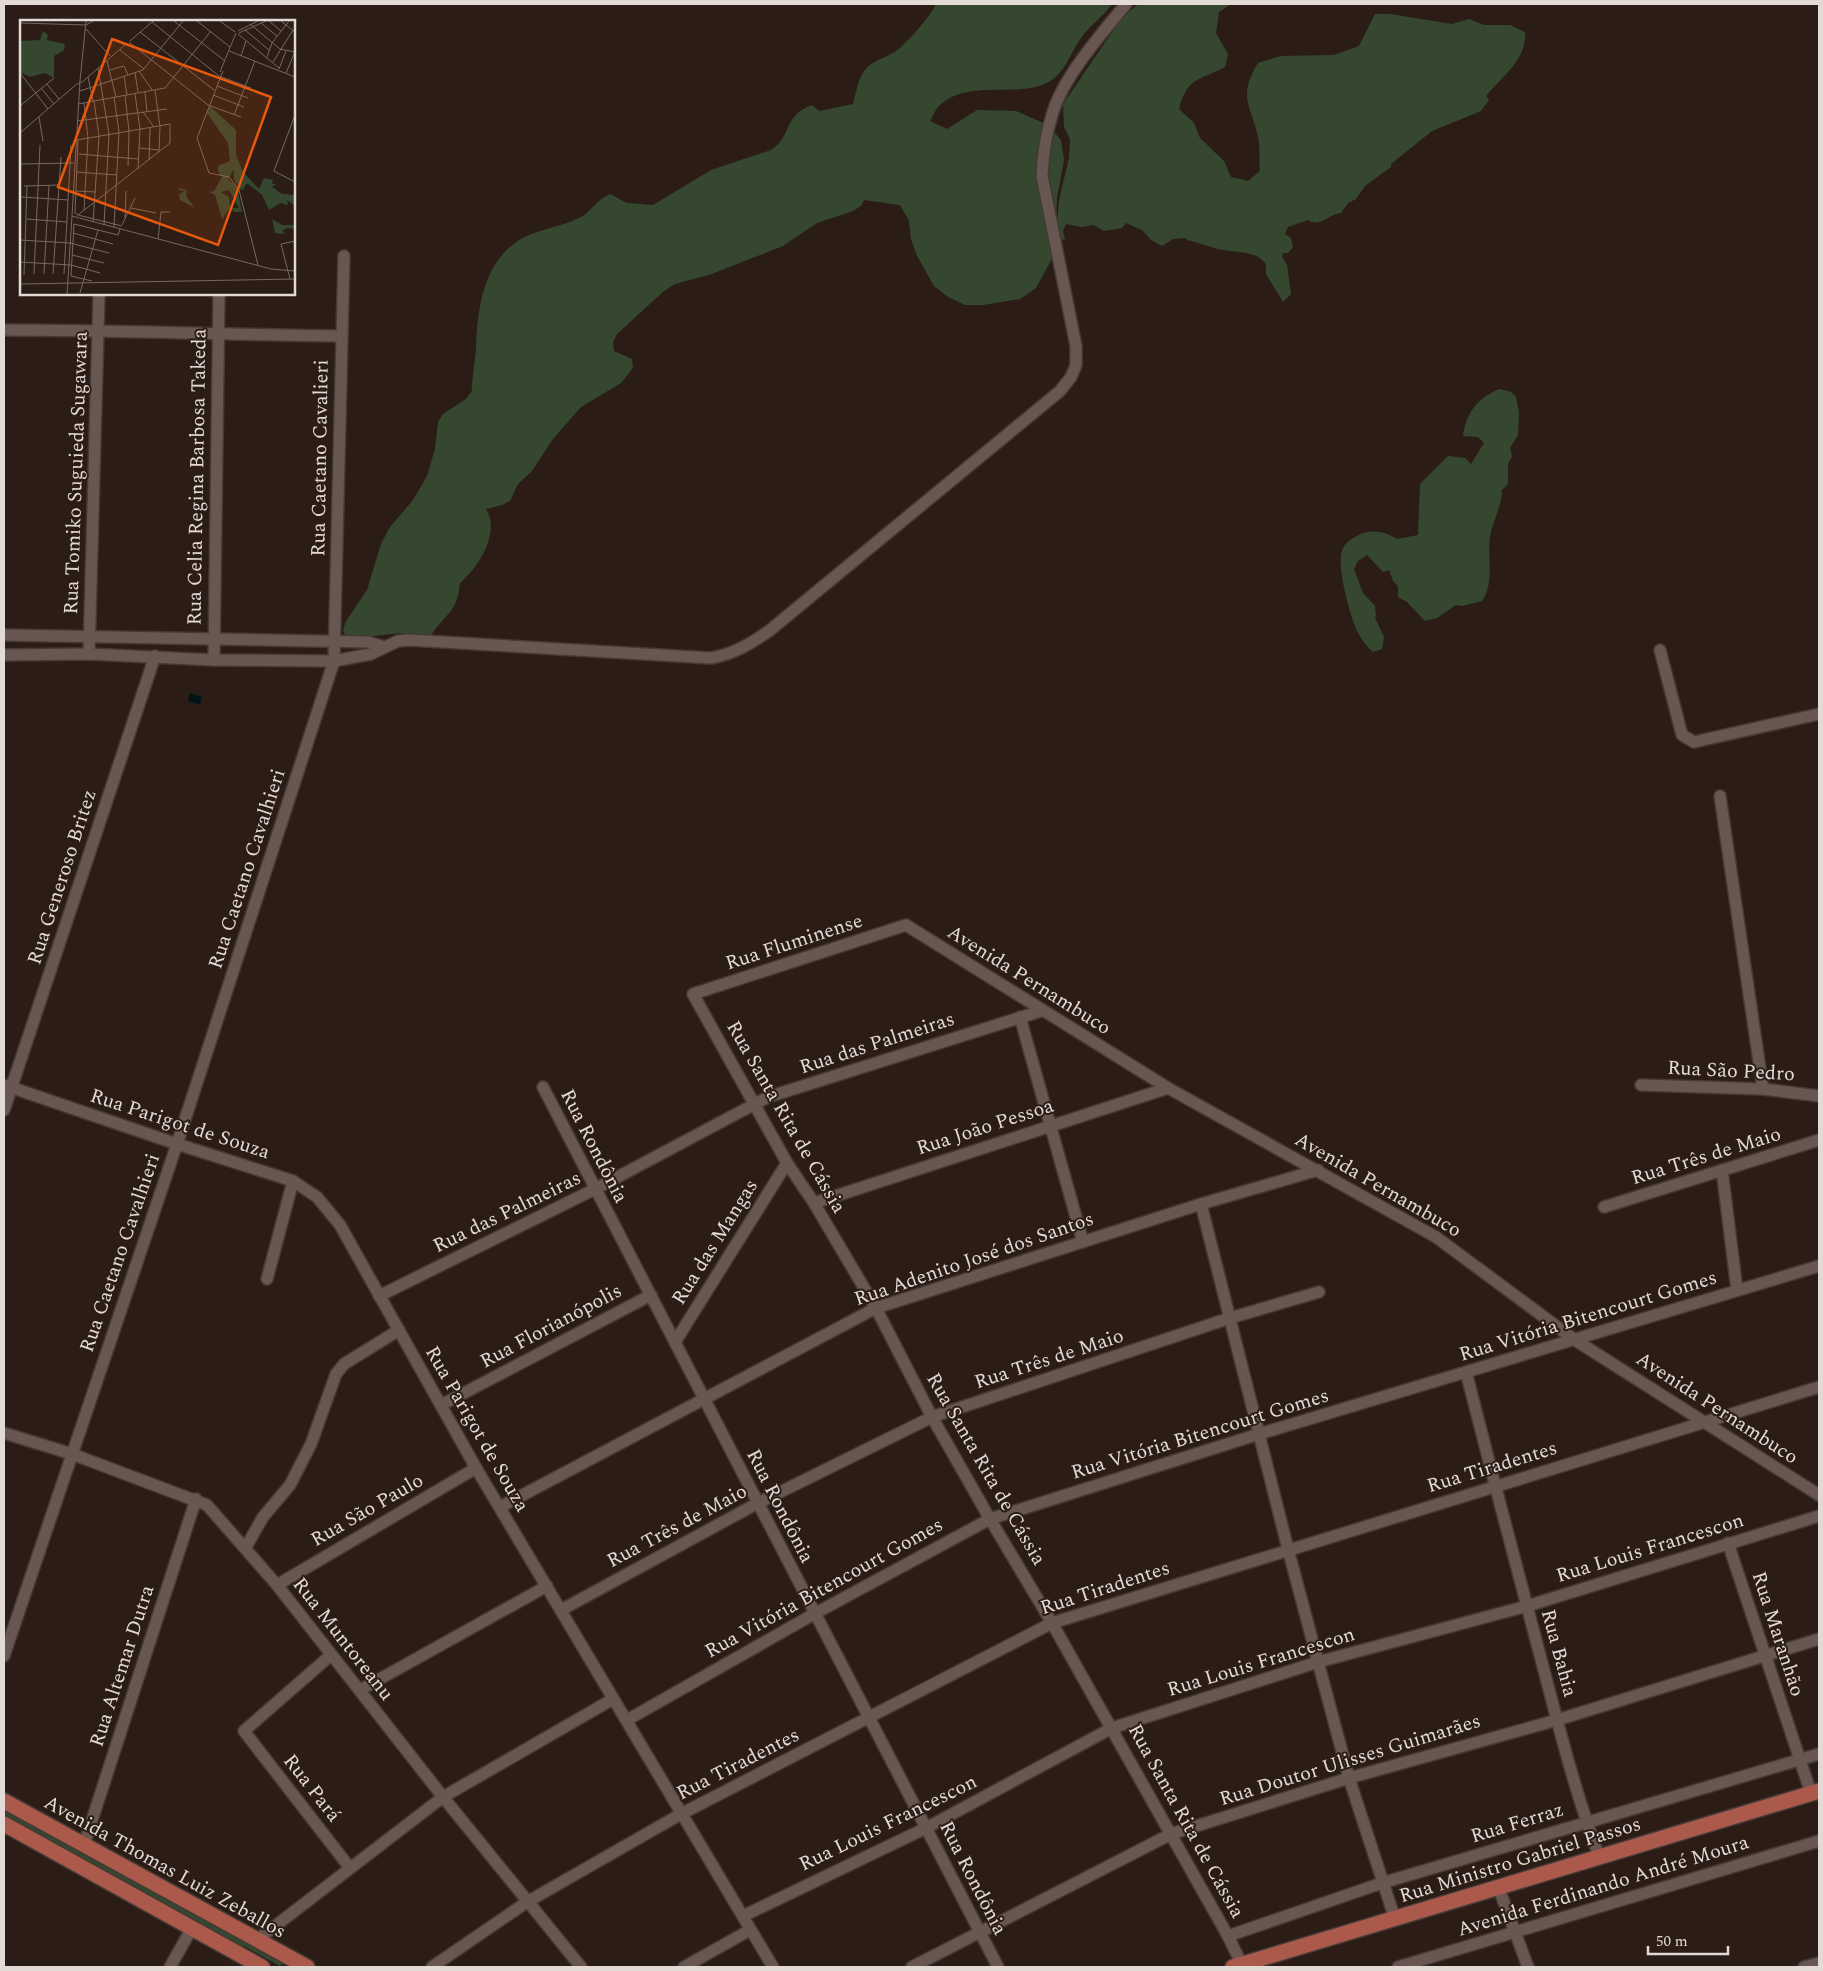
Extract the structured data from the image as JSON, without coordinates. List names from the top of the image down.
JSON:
{
  "streets": {
    "main road": ["Rua Ministro Gabriel Passos", "Avenida Thomas Luiz Zeballos"],
    "street": [
      "Rua Caetano Cavalieri",
      "Rua Tomiko Suguieda Sugawara",
      "Rua Celia Regina Barbosa Takeda",
      "Rua Caetano Cavalhieri",
      "Rua Generoso Britez",
      "Rua Fluminense",
      "Avenida Pernambuco",
      "Rua das Palmeiras",
      "Rua São Pedro",
      "Rua Santa Rita de Cássia",
      "Rua Parigot de Souza",
      "Rua João Pessoa",
      "Rua Rondônia",
      "Rua Três de Maio",
      "Rua das Mangas",
      "Rua Adenito José dos Santos",
      "Rua Vitória Bitencourt Gomes",
      "Rua Florianópolis",
      "Rua Tiradentes",
      "Rua São Paulo",
      "Rua Louis Francescon",
      "Rua Maranhão",
      "Rua Muntoreanu",
      "Rua Bahia",
      "Rua Altemar Dutra",
      "Rua Doutor Ulisses Guimarães",
      "Rua Pará",
      "Rua Ferraz",
      "Avenida Ferdinando André Moura"
    ]
  },
  "crossings": [
    ["Rua Caetano Cavalieri", "Rua Caetano Cavalhieri"],
    ["Rua Caetano Cavalhieri", "Rua Parigot de Souza"],
    ["Rua Caetano Cavalhieri", "Rua Muntoreanu"],
    ["Rua Generoso Britez", "Rua Parigot de Souza"],
    ["Rua Fluminense", "Avenida Pernambuco"],
    ["Rua Fluminense", "Rua Santa Rita de Cássia"],
    ["Avenida Pernambuco", "Rua das Palmeiras"],
    ["Avenida Pernambuco", "Rua João Pessoa"],
    ["Avenida Pernambuco", "Rua Adenito José dos Santos"],
    ["Avenida Pernambuco", "Rua Vitória Bitencourt Gomes"],
    ["Avenida Pernambuco", "Rua Tiradentes"],
    ["Rua das Palmeiras", "Rua Santa Rita de Cássia"],
    ["Rua das Palmeiras", "Rua Parigot de Souza"],
    ["Rua das Palmeiras", "Rua Rondônia"],
    ["Rua Santa Rita de Cássia", "Rua João Pessoa"],
    ["Rua Santa Rita de Cássia", "Rua Três de Maio"],
    ["Rua Santa Rita de Cássia", "Rua das Mangas"],
    ["Rua Santa Rita de Cássia", "Rua Adenito José dos Santos"],
    ["Rua Santa Rita de Cássia", "Rua Vitória Bitencourt Gomes"],
    ["Rua Santa Rita de Cássia", "Rua Tiradentes"],
    ["Rua Santa Rita de Cássia", "Rua Louis Francescon"],
    ["Rua Santa Rita de Cássia", "Rua Doutor Ulisses Guimarães"],
    ["Rua Santa Rita de Cássia", "Rua Ferraz"],
    ["Rua Santa Rita de Cássia", "Rua Ministro Gabriel Passos"],
    ["Rua Parigot de Souza", "Rua Três de Maio"],
    ["Rua Parigot de Souza", "Rua Adenito José dos Santos"],
    ["Rua Parigot de Souza", "Rua Vitória Bitencourt Gomes"],
    ["Rua Parigot de Souza", "Rua Florianópolis"],
    ["Rua Parigot de Souza", "Rua Tiradentes"],
    ["Rua Parigot de Souza", "Rua São Paulo"],
    ["Rua Parigot de Souza", "Rua Louis Francescon"],
    ["Rua Rondônia", "Rua Três de Maio"],
    ["Rua Rondônia", "Rua das Mangas"],
    ["Rua Rondônia", "Rua Adenito José dos Santos"],
    ["Rua Rondônia", "Rua Vitória Bitencourt Gomes"],
    ["Rua Rondônia", "Rua Florianópolis"],
    ["Rua Rondônia", "Rua Tiradentes"],
    ["Rua Rondônia", "Rua Louis Francescon"],
    ["Rua Rondônia", "Rua Doutor Ulisses Guimarães"],
    ["Rua Vitória Bitencourt Gomes", "Rua Bahia"],
    ["Rua Tiradentes", "Rua Muntoreanu"],
    ["Rua Tiradentes", "Rua Bahia"],
    ["Rua São Paulo", "Rua Muntoreanu"],
    ["Rua Louis Francescon", "Rua Maranhão"],
    ["Rua Louis Francescon", "Rua Bahia"],
    ["Rua Maranhão", "Rua Doutor Ulisses Guimarães"],
    ["Rua Maranhão", "Rua Ferraz"],
    ["Rua Maranhão", "Rua Ministro Gabriel Passos"],
    ["Rua Muntoreanu", "Rua Altemar Dutra"],
    ["Rua Muntoreanu", "Rua Pará"],
    ["Rua Bahia", "Rua Doutor Ulisses Guimarães"],
    ["Rua Bahia", "Rua Ferraz"],
    ["Rua Bahia", "Rua Ministro Gabriel Passos"],
    ["Rua Altemar Dutra", "Avenida Thomas Luiz Zeballos"]
  ],
  "scale_bar": "50 m"
}
